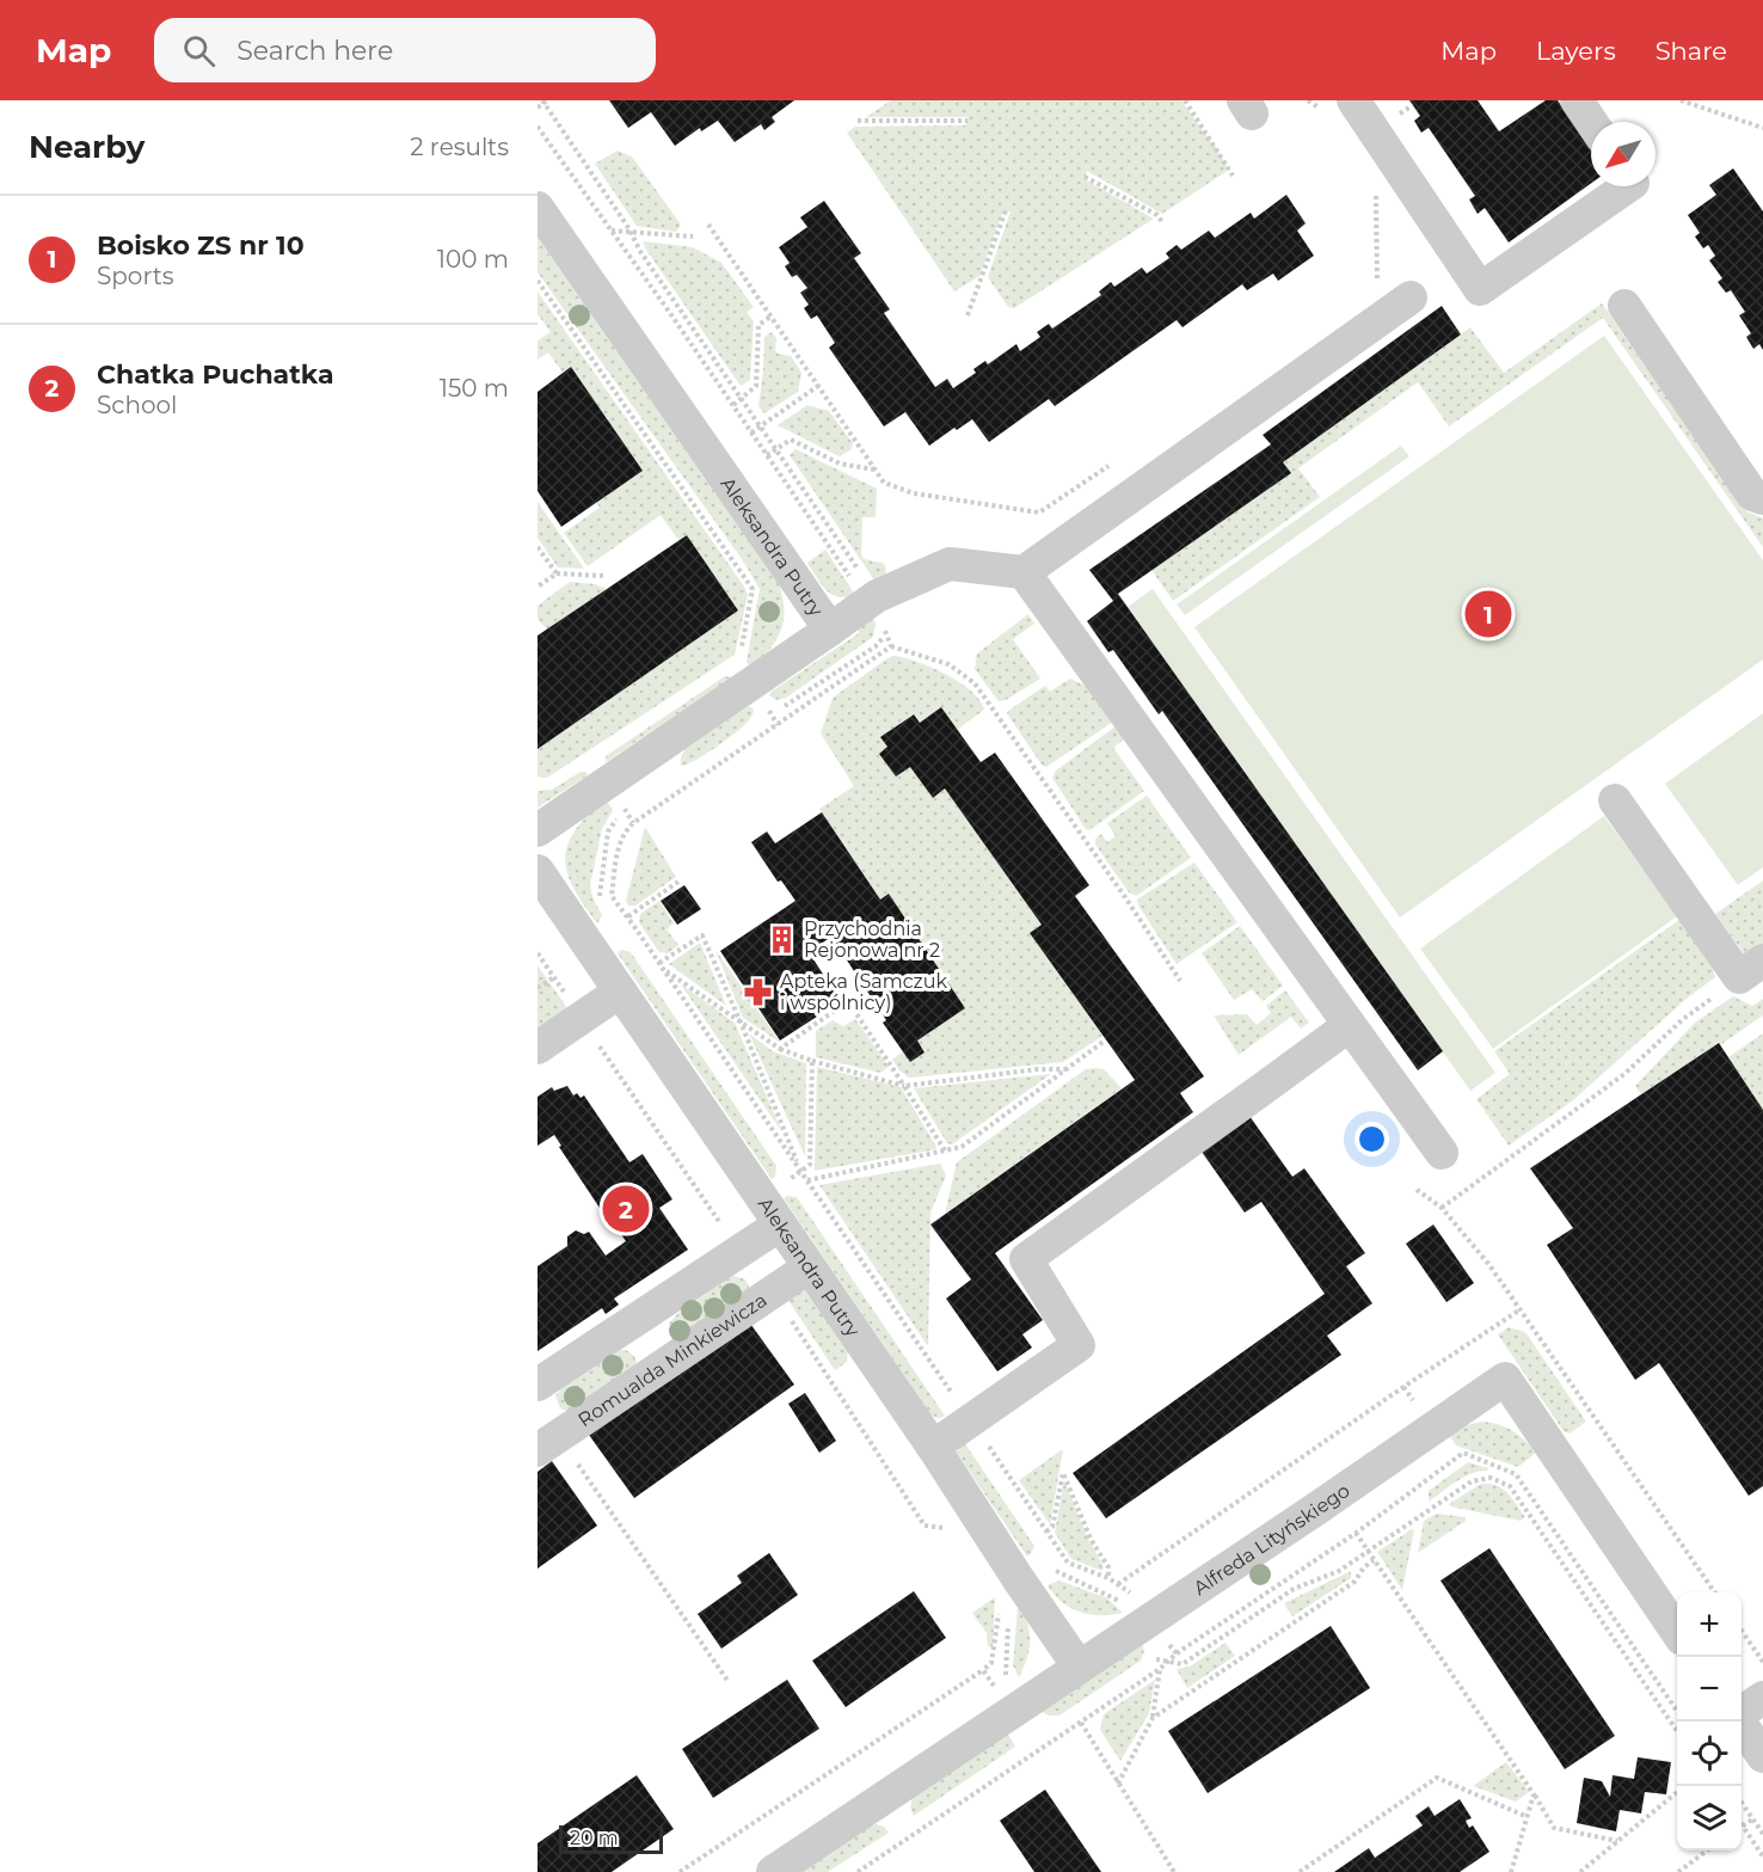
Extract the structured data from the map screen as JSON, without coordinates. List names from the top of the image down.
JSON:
{
  "streets": {
    "street": ["Aleksandra Putry", "Romualda Minkiewicza", "Alfreda Lityńskiego"]
  },
  "crossings": [
    ["Aleksandra Putry", "Romualda Minkiewicza"],
    ["Aleksandra Putry", "Alfreda Lityńskiego"]
  ],
  "places": {
    "building": ["Przychodnia Rejonowa nr 2"],
    "pharmacy": ["Apteka (Samczuk i wspólnicy)"]
  },
  "scale_bar": "20 m",
  "north": "bottom left",
  "page": {
    "header": "Map",
    "search": "Search here",
    "nav": ["Map", "Layers", "Share"],
    "heading": ["Nearby", "2 results"],
    "list": [
      {
        "mark": "1",
        "name": "Boisko ZS nr 10",
        "note": "Sports",
        "value": "100 m"
      },
      {
        "mark": "2",
        "name": "Chatka Puchatka",
        "note": "School",
        "value": "150 m"
      }
    ],
    "pins": ["1", "2"],
    "map_buttons": ["+", "−"],
    "scale": "20 m"
  }
}
